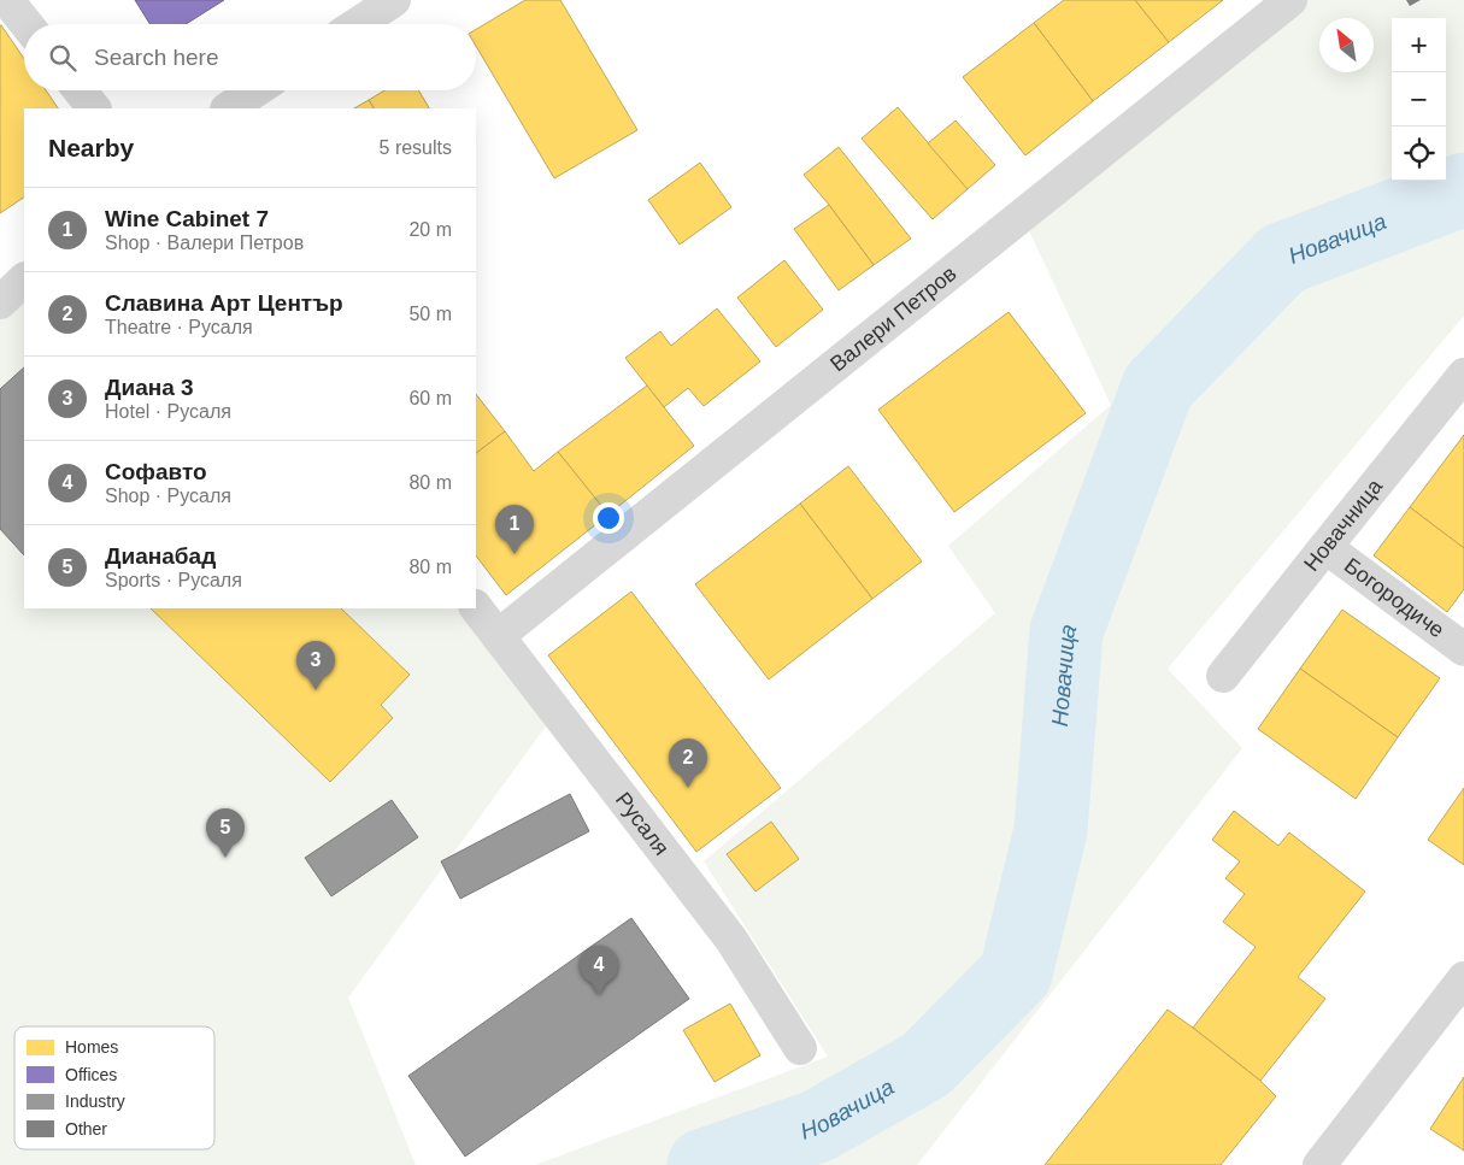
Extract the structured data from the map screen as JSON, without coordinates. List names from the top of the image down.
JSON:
{
  "streets": {
    "street": [
      "Валери Петров",
      "Новачница",
      "Богородиче",
      "Русаля"
    ]
  },
  "crossings": [
    ["Валери Петров", "Русаля"],
    ["Новачница", "Богородиче"]
  ],
  "water": ["Новачица"],
  "legend": [
    "Homes",
    "Offices",
    "Industry",
    "Other"
  ],
  "north": "top left",
  "page": {
    "map_buttons": ["+", "−"],
    "search": "Search here",
    "heading": ["Nearby", "5 results"],
    "list": [
      {
        "mark": "1",
        "name": "Wine Cabinet 7",
        "note": "Shop · Валери Петров",
        "value": "20 m"
      },
      {
        "mark": "2",
        "name": "Славина Арт Център",
        "note": "Theatre · Русаля",
        "value": "50 m"
      },
      {
        "mark": "3",
        "name": "Диана 3",
        "note": "Hotel · Русаля",
        "value": "60 m"
      },
      {
        "mark": "4",
        "name": "Софавто",
        "note": "Shop · Русаля",
        "value": "80 m"
      },
      {
        "mark": "5",
        "name": "Дианабад",
        "note": "Sports · Русаля",
        "value": "80 m"
      }
    ],
    "pins": [
      "1",
      "3",
      "2",
      "5",
      "4"
    ]
  }
}
